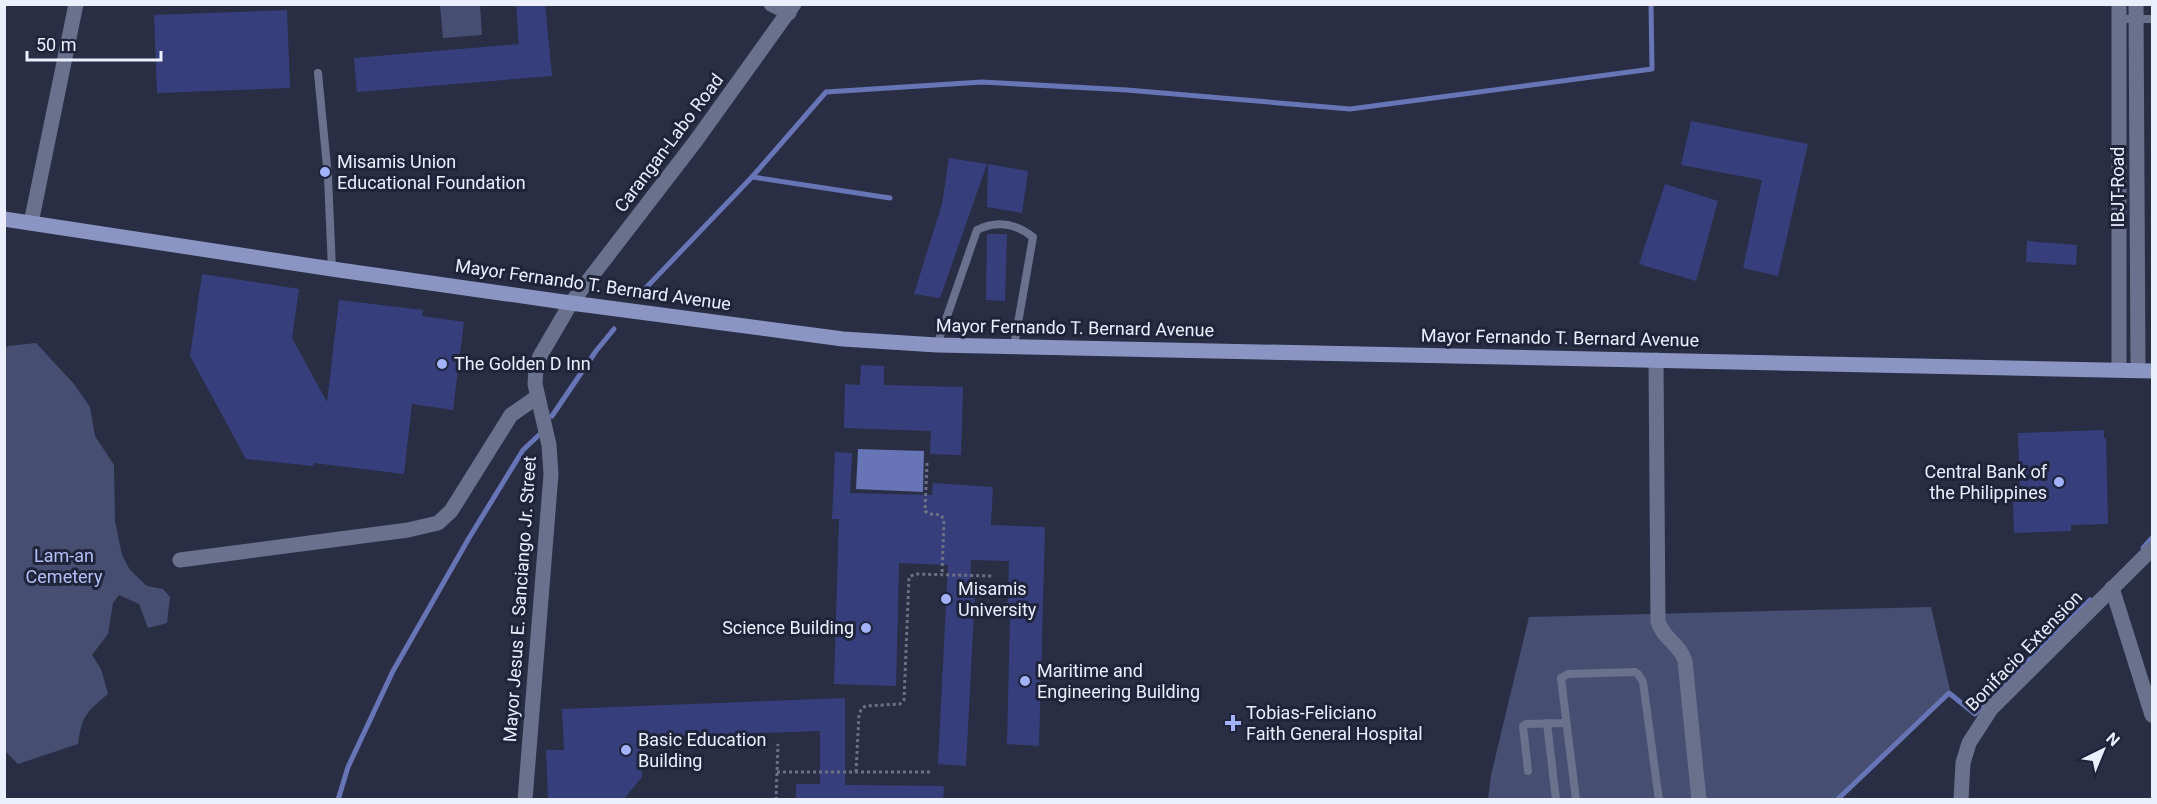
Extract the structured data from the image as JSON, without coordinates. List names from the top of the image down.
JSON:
{
  "streets": {
    "main road": ["Mayor Fernando T. Bernard Avenue"],
    "street": [
      "Carangan-Labo Road",
      "IBJT-Road",
      "Mayor Jesus E. Sanciango Jr. Street",
      "Bonifacio Extension"
    ]
  },
  "crossings": [
    ["Carangan-Labo Road", "Mayor Fernando T. Bernard Avenue"],
    ["Carangan-Labo Road", "Mayor Jesus E. Sanciango Jr. Street"],
    ["IBJT-Road", "Mayor Fernando T. Bernard Avenue"],
    ["Mayor Fernando T. Bernard Avenue", "Mayor Jesus E. Sanciango Jr. Street"]
  ],
  "parks": ["Lam-an Cemetery"],
  "places": {
    "other": [
      "Misamis Union Educational Foundation",
      "The Golden D Inn",
      "Central Bank of the Philippines",
      "Misamis University",
      "Science Building",
      "Maritime and Engineering Building",
      "Basic Education Building"
    ],
    "health": ["Tobias-Feliciano Faith General Hospital"]
  },
  "scale_bar": "50 m",
  "north": "top right"
}
